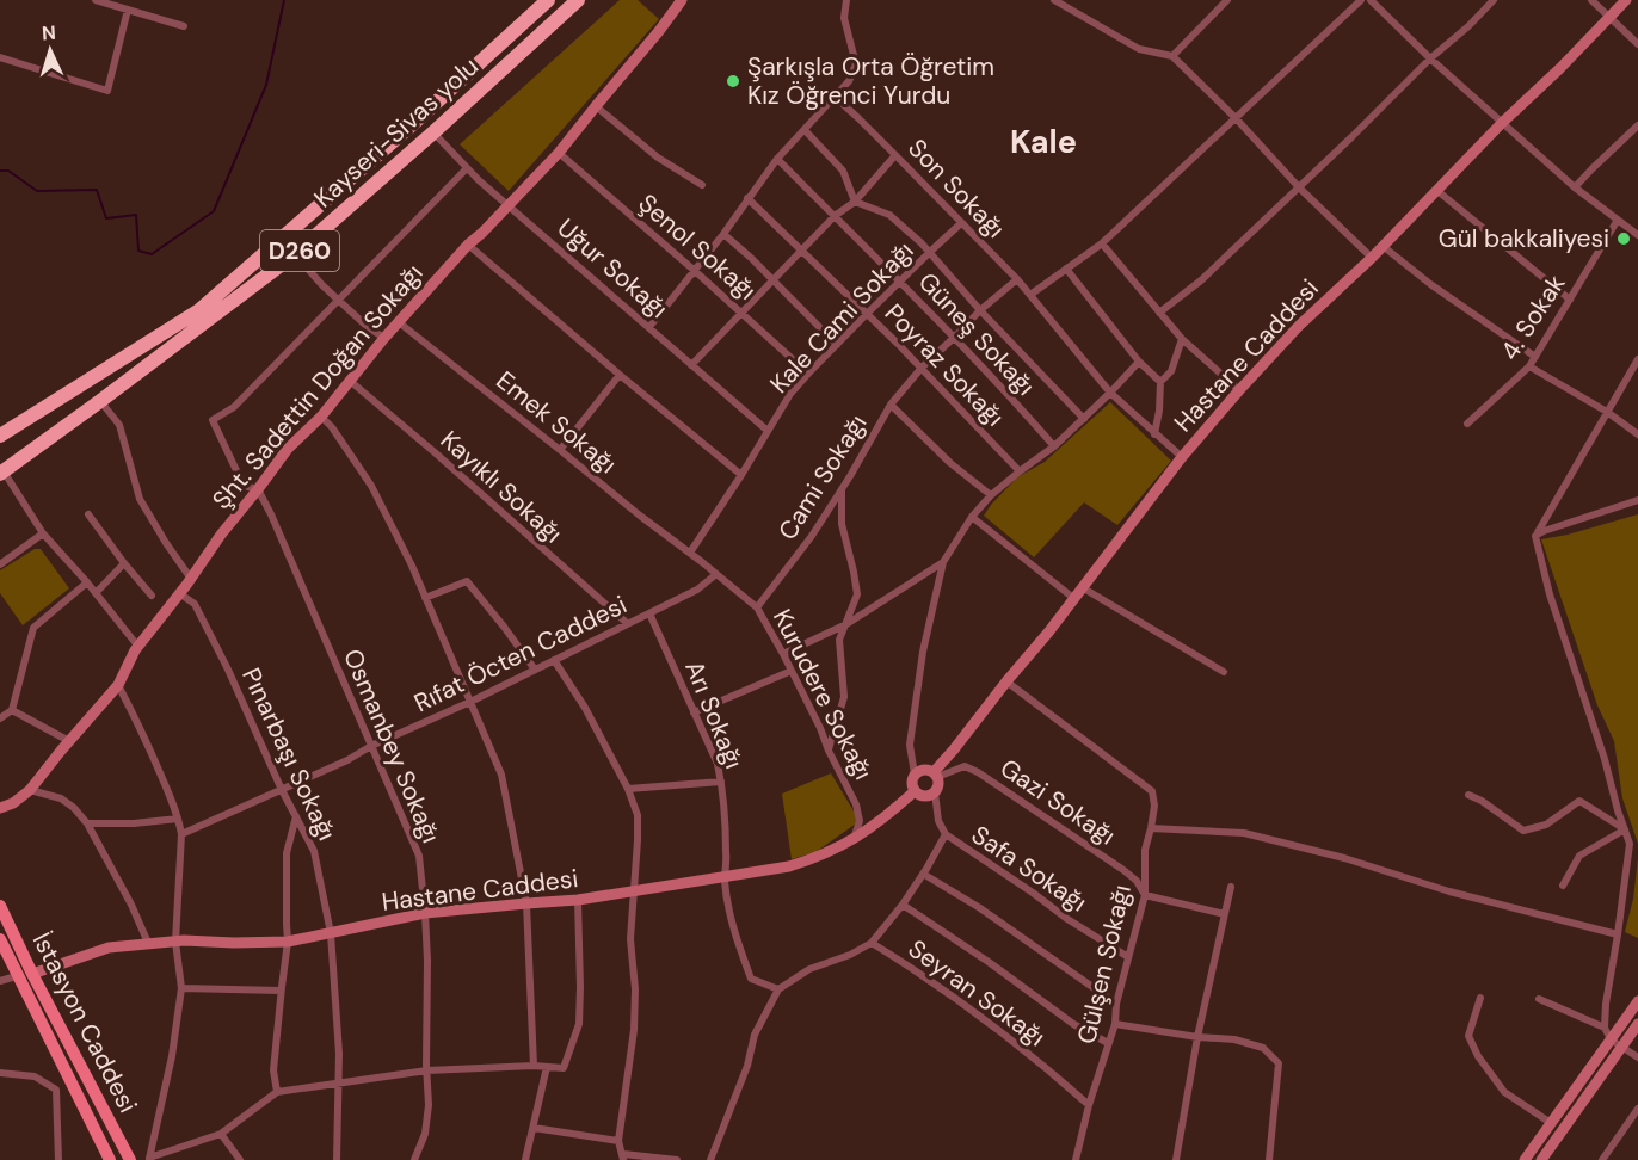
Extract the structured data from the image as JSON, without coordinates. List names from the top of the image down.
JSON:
{
  "streets": {
    "highway": ["Kayseri-Sivas yolu", "D260"],
    "main road": ["İstasyon Caddesi"],
    "street": [
      "Son Sokağı",
      "Şenol Sokağı",
      "Uğur Sokağı",
      "Kale Cami Sokağı",
      "4. Sokak",
      "Güneş Sokağı",
      "Hastane Caddesi",
      "Poyraz Sokağı",
      "Şht. Sadettin Doğan Sokağı",
      "Emek Sokağı",
      "Cami Sokağı",
      "Kayıklı Sokağı",
      "Rıfat Öcten Caddesi",
      "Kurudere Sokağı",
      "Arı Sokağı",
      "Osmanbey Sokağı",
      "Pınarbaşı Sokağı",
      "Gazi Sokağı",
      "Safa Sokağı",
      "Gülşen Sokağı",
      "Seyran Sokağı"
    ]
  },
  "crossings": [
    ["Kayseri-Sivas yolu", "Uğur Sokağı"],
    ["Son Sokağı", "Kale Cami Sokağı"],
    ["Son Sokağı", "Hastane Caddesi"],
    ["Son Sokağı", "Cami Sokağı"],
    ["Şenol Sokağı", "Kale Cami Sokağı"],
    ["Şenol Sokağı", "Şht. Sadettin Doğan Sokağı"],
    ["Uğur Sokağı", "Kale Cami Sokağı"],
    ["Uğur Sokağı", "Şht. Sadettin Doğan Sokağı"],
    ["Kale Cami Sokağı", "Güneş Sokağı"],
    ["Kale Cami Sokağı", "Poyraz Sokağı"],
    ["Kale Cami Sokağı", "Emek Sokağı"],
    ["Kale Cami Sokağı", "Kurudere Sokağı"],
    ["Güneş Sokağı", "Cami Sokağı"],
    ["Hastane Caddesi", "Kurudere Sokağı"],
    ["Hastane Caddesi", "Arı Sokağı"],
    ["Hastane Caddesi", "Osmanbey Sokağı"],
    ["Hastane Caddesi", "Pınarbaşı Sokağı"],
    ["Hastane Caddesi", "Gazi Sokağı"],
    ["Hastane Caddesi", "Safa Sokağı"],
    ["Hastane Caddesi", "Gülşen Sokağı"],
    ["Hastane Caddesi", "İstasyon Caddesi"],
    ["Poyraz Sokağı", "Cami Sokağı"],
    ["Şht. Sadettin Doğan Sokağı", "Emek Sokağı"],
    ["Şht. Sadettin Doğan Sokağı", "Kayıklı Sokağı"],
    ["Şht. Sadettin Doğan Sokağı", "Osmanbey Sokağı"],
    ["Şht. Sadettin Doğan Sokağı", "Pınarbaşı Sokağı"],
    ["Emek Sokağı", "Kurudere Sokağı"],
    ["Cami Sokağı", "Kurudere Sokağı"],
    ["Kayıklı Sokağı", "Rıfat Öcten Caddesi"],
    ["Rıfat Öcten Caddesi", "Kurudere Sokağı"],
    ["Rıfat Öcten Caddesi", "Arı Sokağı"],
    ["Rıfat Öcten Caddesi", "Osmanbey Sokağı"],
    ["Rıfat Öcten Caddesi", "Pınarbaşı Sokağı"],
    ["Gazi Sokağı", "Safa Sokağı"],
    ["Gazi Sokağı", "Gülşen Sokağı"],
    ["Safa Sokağı", "Gülşen Sokağı"],
    ["Gülşen Sokağı", "Seyran Sokağı"]
  ],
  "districts": ["Kale"],
  "places": ["Şarkışla Orta Öğretim Kız Öğrenci Yurdu", "Gül bakkaliyesi"],
  "north": "top"
}
